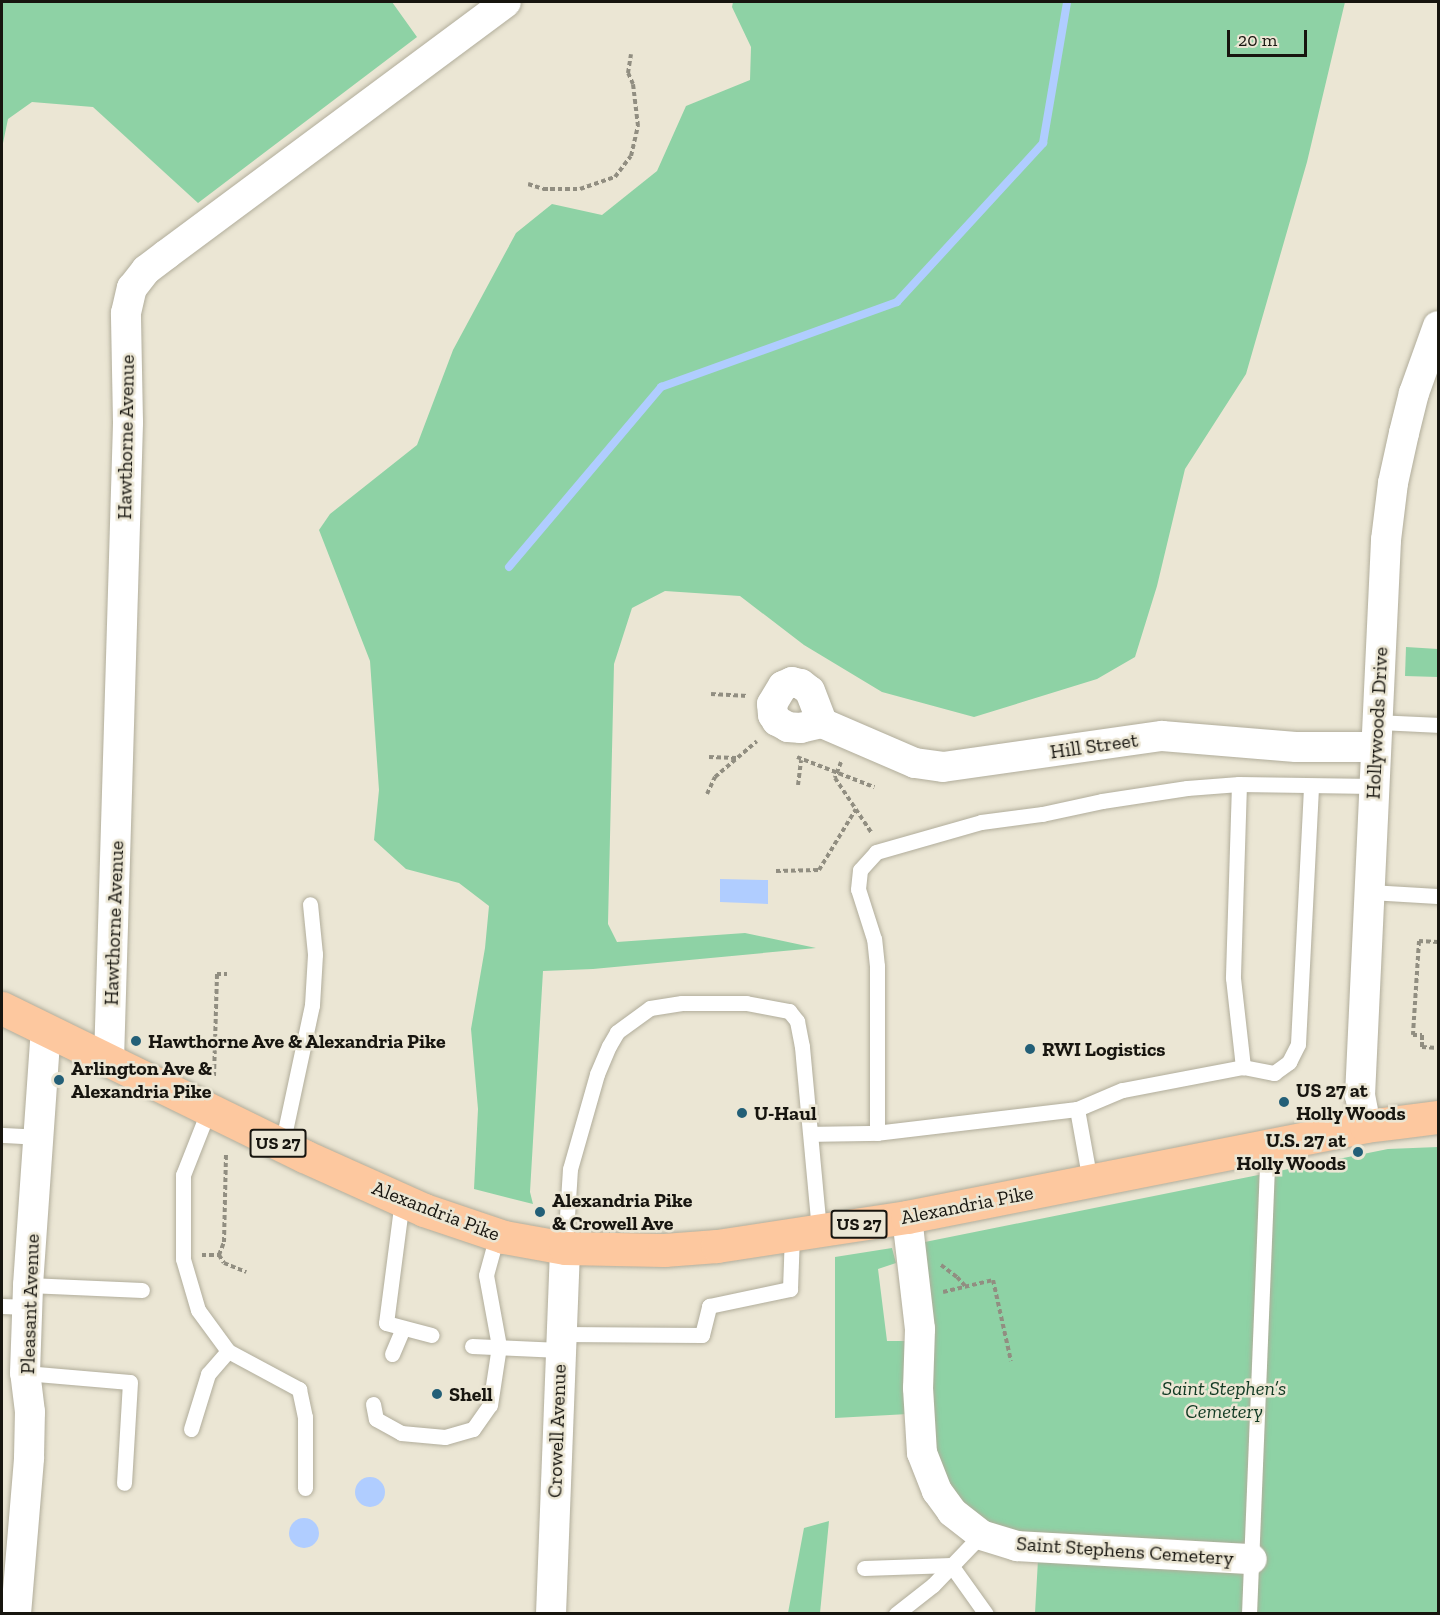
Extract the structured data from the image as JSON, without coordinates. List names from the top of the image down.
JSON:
{
  "streets": {
    "main road": ["US 27", "Alexandria Pike"],
    "street": [
      "Hawthorne Avenue",
      "Hollywoods Drive",
      "Hill Street",
      "Pleasant Avenue",
      "Crowell Avenue",
      "Saint Stephens Cemetery"
    ]
  },
  "crossings": [
    ["Hawthorne Avenue", "Alexandria Pike"],
    ["Hollywoods Drive", "Hill Street"],
    ["Hollywoods Drive", "Alexandria Pike"],
    ["Alexandria Pike", "Pleasant Avenue"],
    ["Alexandria Pike", "Crowell Avenue"],
    ["Alexandria Pike", "Saint Stephens Cemetery"]
  ],
  "parks": ["Saint Stephen’s Cemetery"],
  "places": [
    "Hawthorne Ave & Alexandria Pike",
    "RWI Logistics",
    "Arlington Ave & Alexandria Pike",
    "US 27 at Holly Woods",
    "U-Haul",
    "U.S. 27 at Holly Woods",
    "Alexandria Pike & Crowell Ave",
    "Shell"
  ],
  "scale_bar": "20 m"
}
